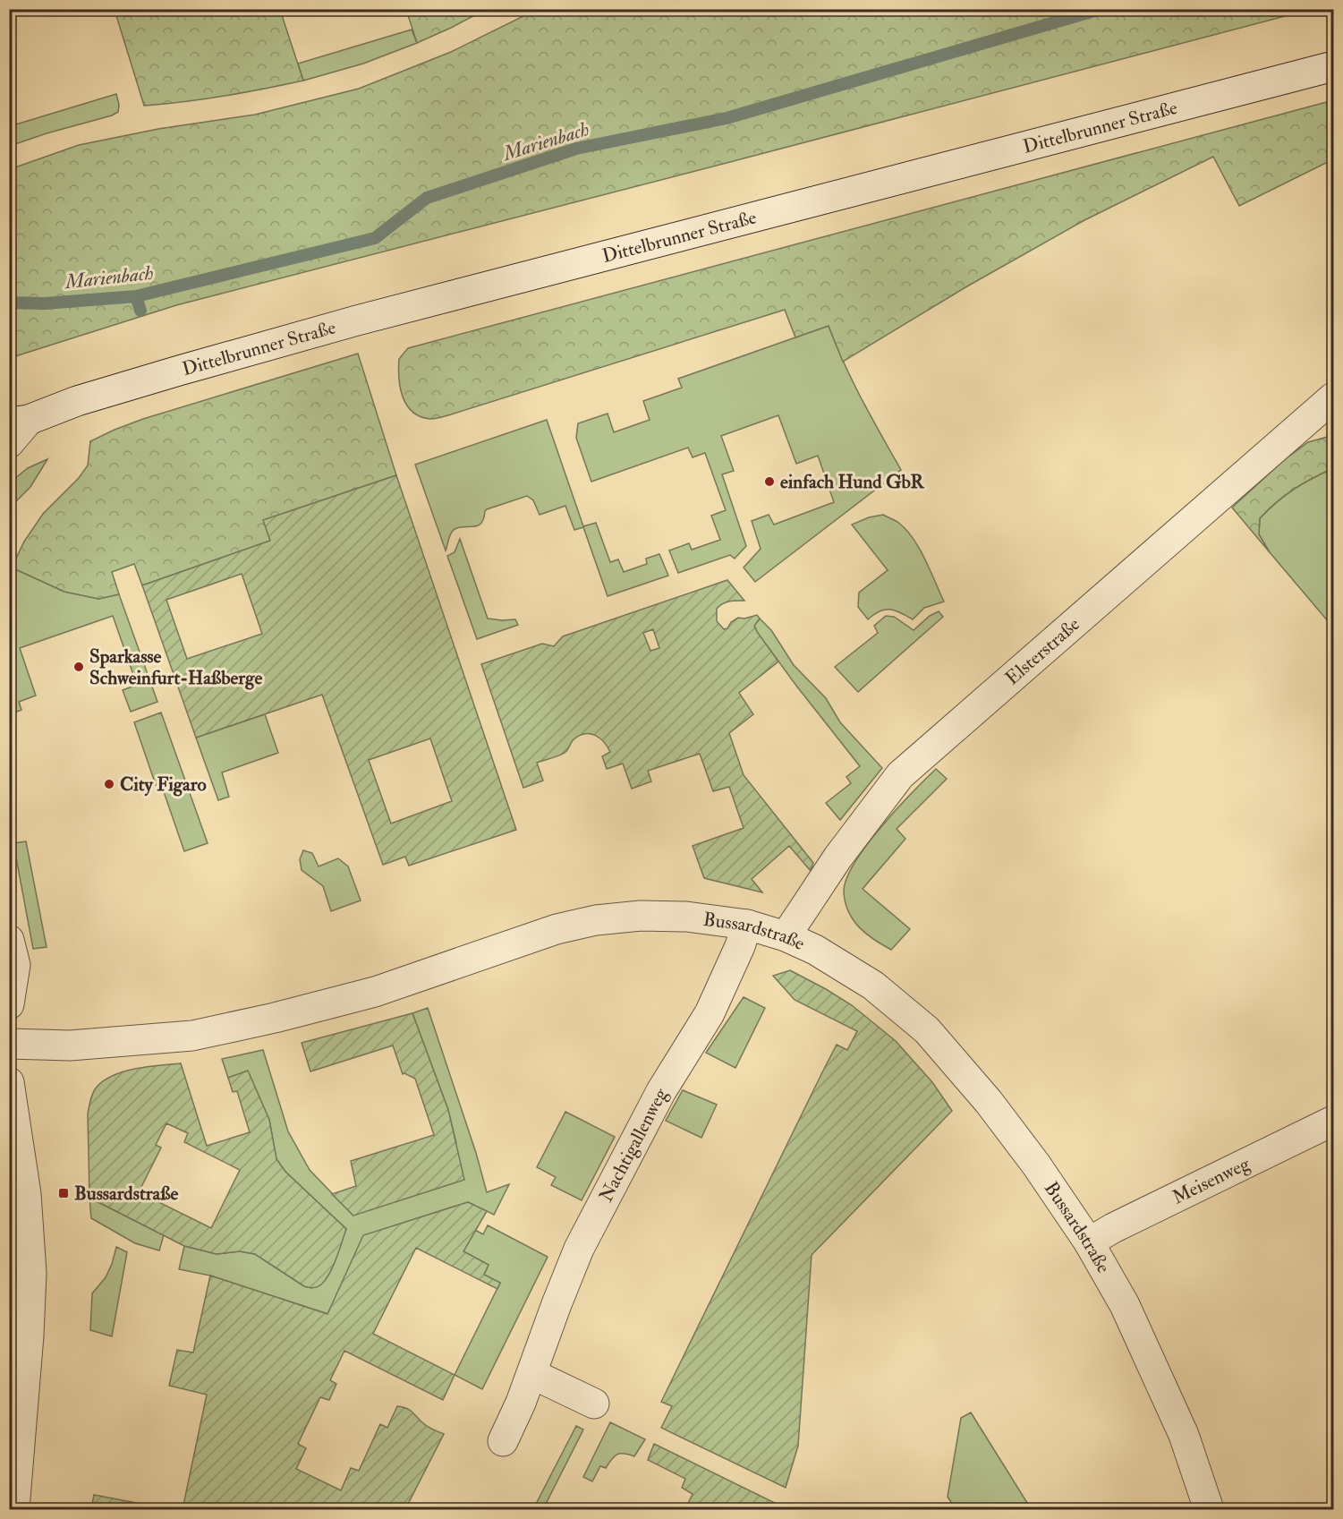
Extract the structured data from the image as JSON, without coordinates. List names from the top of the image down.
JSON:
{
  "streets": {
    "street": [
      "Dittelbrunner Straße",
      "Elsterstraße",
      "Bussardstraße",
      "Nachtigallenweg",
      "Meisenweg"
    ]
  },
  "crossings": [
    ["Elsterstraße", "Bussardstraße"],
    ["Bussardstraße", "Nachtigallenweg"],
    ["Bussardstraße", "Meisenweg"]
  ],
  "water": ["Marienbach"],
  "places": {
    "other": ["einfach Hund GbR", "Sparkasse Schweinfurt-Haßberge", "City Figaro"],
    "transit": ["Bussardstraße"]
  }
}
